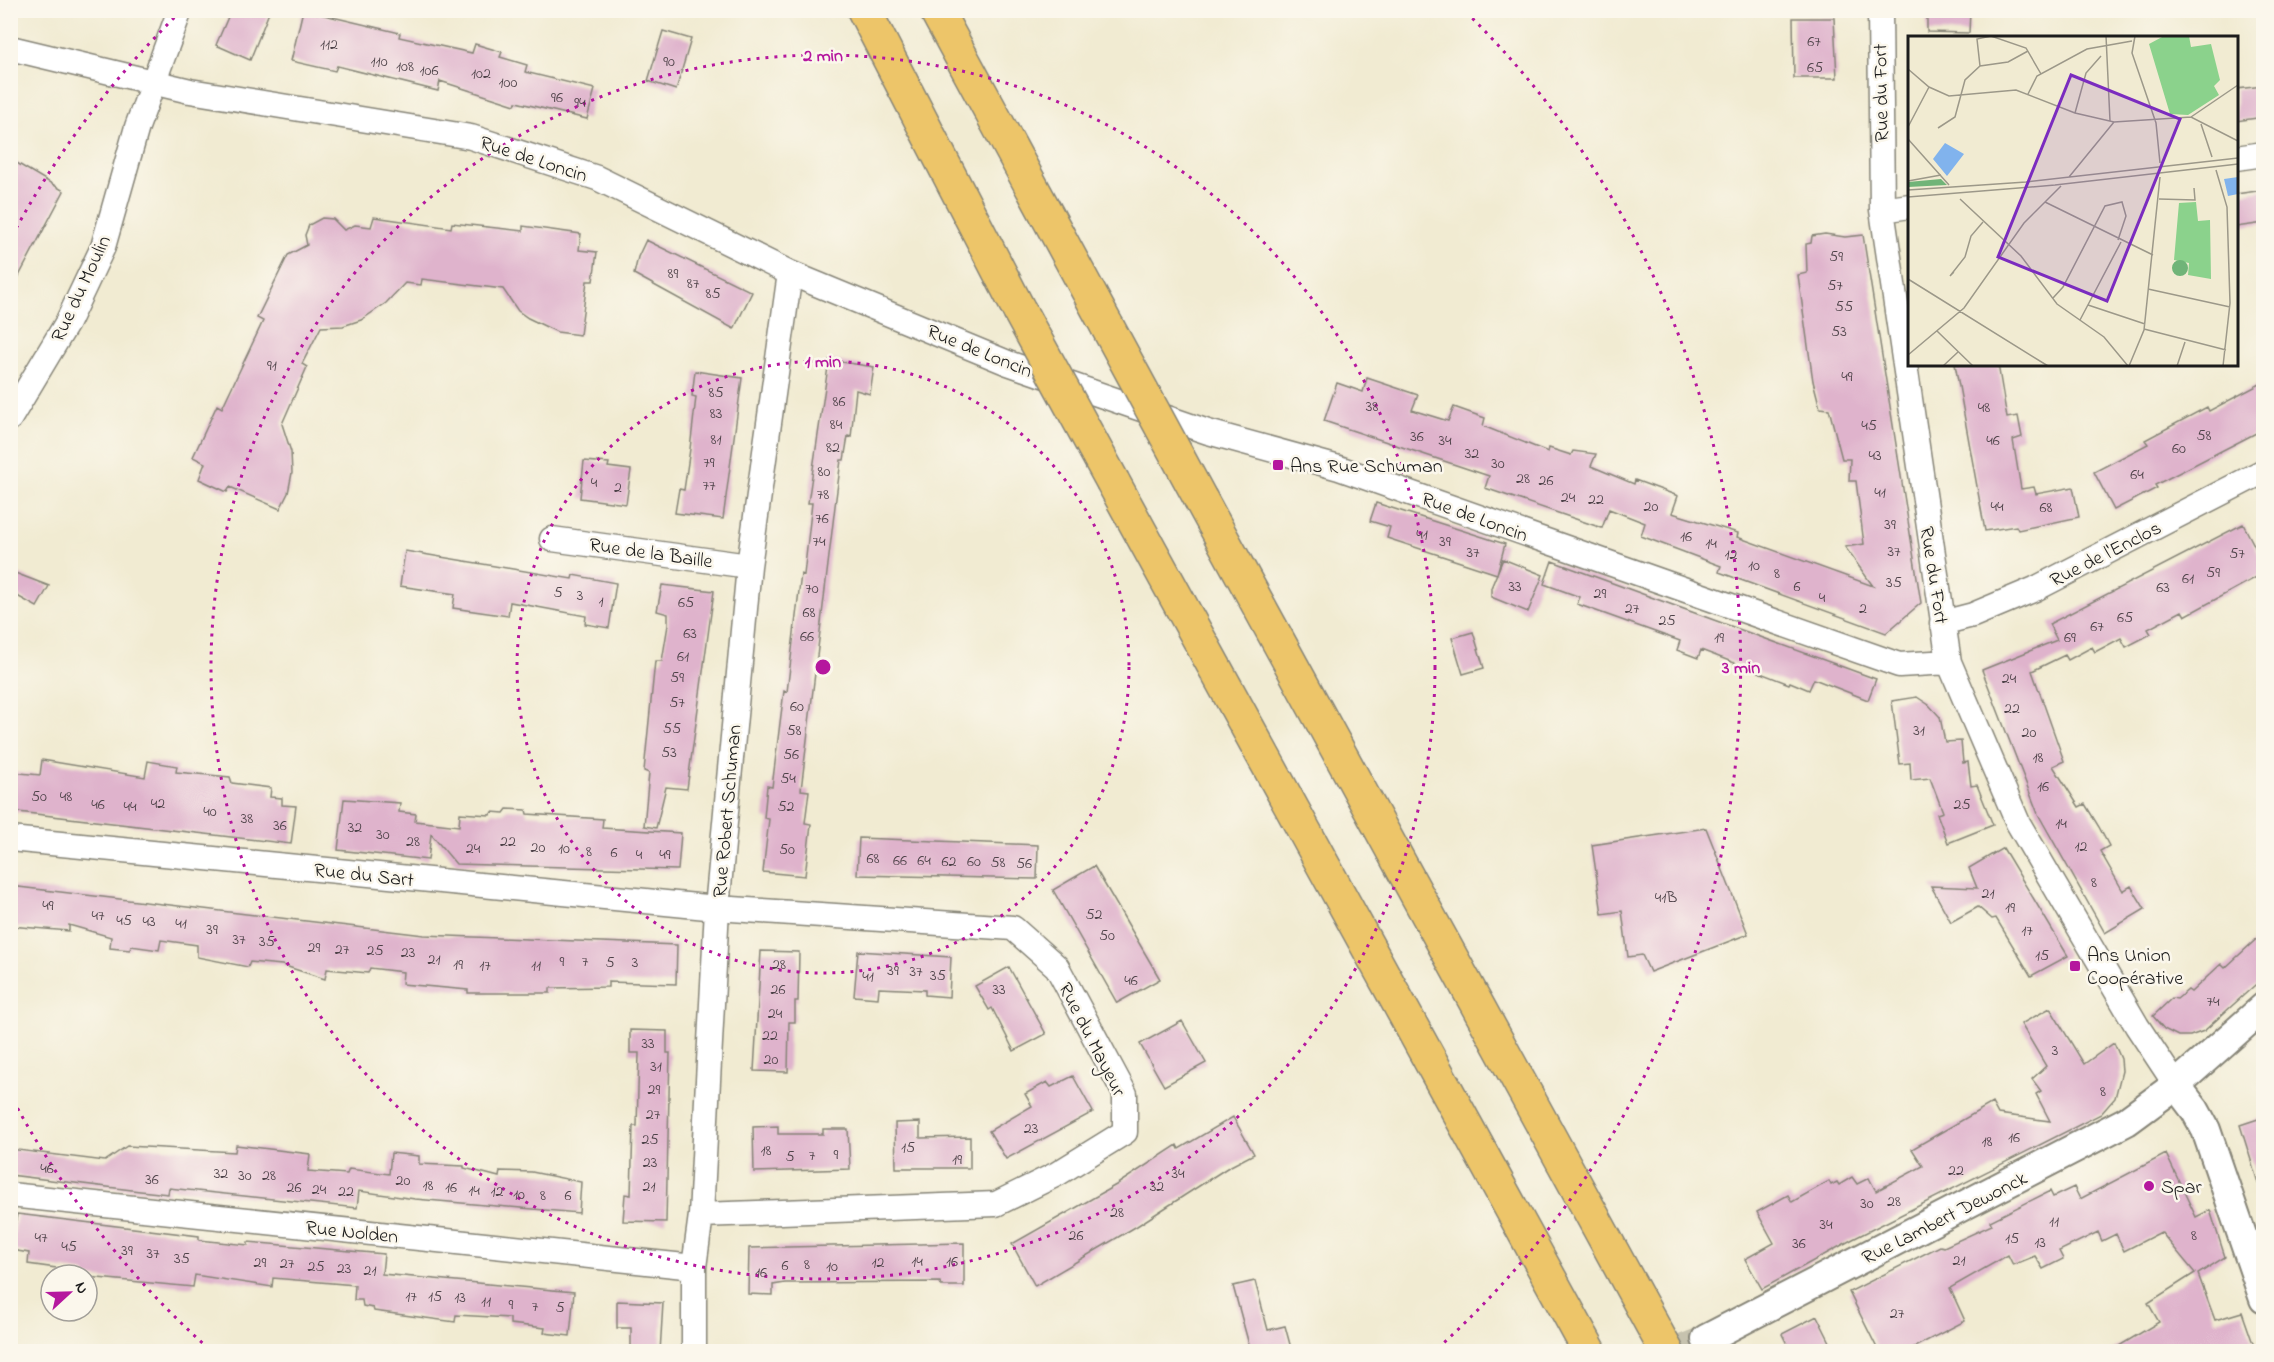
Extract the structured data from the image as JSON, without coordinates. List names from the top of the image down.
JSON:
{
  "streets": {
    "street": [
      "Rue du Fort",
      "Rue de Loncin",
      "Rue du Moulin",
      "Rue de la Baille",
      "Rue de l'Enclos",
      "Rue Robert Schuman",
      "Rue du Sart",
      "Rue du Mayeur",
      "Rue Lambert Dewonck",
      "Rue Nolden"
    ]
  },
  "crossings": [
    ["Rue du Fort", "Rue de Loncin"],
    ["Rue du Fort", "Rue de l'Enclos"],
    ["Rue du Fort", "Rue Lambert Dewonck"],
    ["Rue de Loncin", "Rue du Moulin"],
    ["Rue de Loncin", "Rue Robert Schuman"],
    ["Rue de la Baille", "Rue Robert Schuman"],
    ["Rue Robert Schuman", "Rue du Sart"],
    ["Rue Robert Schuman", "Rue du Mayeur"],
    ["Rue Robert Schuman", "Rue Nolden"],
    ["Rue du Sart", "Rue du Mayeur"]
  ],
  "places": {
    "transit": ["Ans Rue Schuman", "Ans Union Coopérative"],
    "other": ["Spar"]
  },
  "house_numbers": [
    "67",
    "112",
    "110",
    "90",
    "108",
    "65",
    "106",
    "102",
    "100",
    "96",
    "94",
    "59",
    "89",
    "87",
    "57",
    "85",
    "55",
    "53",
    "91",
    "49",
    "85",
    "86",
    "38",
    "48",
    "83",
    "84",
    "45",
    "58",
    "36",
    "81",
    "34",
    "46",
    "82",
    "60",
    "32",
    "43",
    "79",
    "30",
    "80",
    "64",
    "28",
    "26",
    "4",
    "77",
    "2",
    "41",
    "78",
    "24",
    "22",
    "20",
    "44",
    "68",
    "76",
    "39",
    "41",
    "16",
    "74",
    "39",
    "14",
    "37",
    "37",
    "57",
    "12",
    "10",
    "59",
    "8",
    "61",
    "35",
    "33",
    "6",
    "63",
    "70",
    "5",
    "29",
    "3",
    "4",
    "1",
    "65",
    "27",
    "2",
    "68",
    "65",
    "25",
    "67",
    "63",
    "66",
    "19",
    "69",
    "61",
    "59",
    "24",
    "57",
    "60",
    "22",
    "55",
    "58",
    "31",
    "20",
    "53",
    "56",
    "18",
    "54",
    "16",
    "50",
    "48",
    "42",
    "46",
    "25",
    "44",
    "52",
    "40",
    "38",
    "14",
    "36",
    "32",
    "30",
    "28",
    "22",
    "12",
    "20",
    "24",
    "10",
    "50",
    "8",
    "6",
    "4",
    "49",
    "68",
    "66",
    "64",
    "62",
    "60",
    "58",
    "56",
    "8",
    "21",
    "41B",
    "49",
    "19",
    "52",
    "47",
    "45",
    "43",
    "41",
    "39",
    "17",
    "50",
    "37",
    "35",
    "29",
    "27",
    "25",
    "23",
    "15",
    "21",
    "9",
    "7",
    "5",
    "3",
    "19",
    "28",
    "17",
    "11",
    "39",
    "37",
    "35",
    "41",
    "46",
    "26",
    "33",
    "74",
    "24",
    "22",
    "33",
    "3",
    "20",
    "31",
    "29",
    "8",
    "27",
    "23",
    "16",
    "25",
    "18",
    "15",
    "18",
    "9",
    "7",
    "5",
    "19",
    "23",
    "46",
    "22",
    "32",
    "34",
    "30",
    "28",
    "36",
    "20",
    "18",
    "21",
    "32",
    "26",
    "16",
    "24",
    "14",
    "22",
    "12",
    "10",
    "8",
    "6",
    "28",
    "30",
    "28",
    "11",
    "34",
    "26",
    "8",
    "47",
    "15",
    "13",
    "36",
    "45",
    "39",
    "37",
    "35",
    "21",
    "14",
    "16",
    "29",
    "12",
    "27",
    "8",
    "6",
    "25",
    "10",
    "23",
    "21",
    "16",
    "17",
    "15",
    "13",
    "11",
    "9",
    "7",
    "5",
    "27"
  ],
  "north": "right",
  "rings": ["2 min", "1 min", "3 min"]
}
